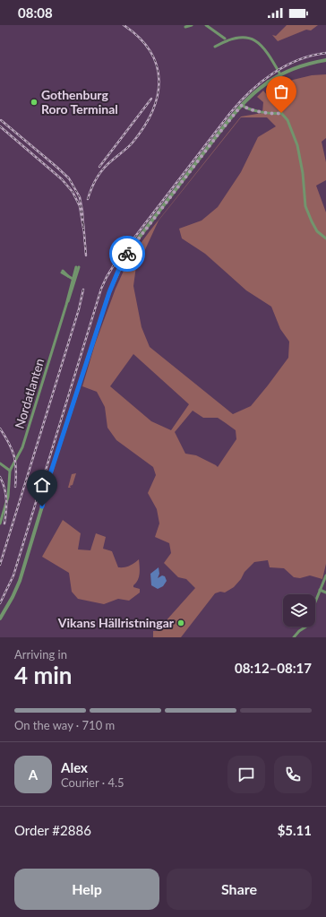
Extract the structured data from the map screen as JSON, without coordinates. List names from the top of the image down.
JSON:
{
  "streets": {
    "street": ["Nordatlanten"]
  },
  "places": ["Gothenburg Roro Terminal", "Vikans Hällristningar"],
  "page": {
    "status": "08:08",
    "heading": ["4 min", "Arriving in", "08:12–08:17"],
    "panel": [
      "Alex",
      "Courier · 4.5",
      "Order #2886",
      "$5.11"
    ],
    "bar": "On the way · 710 m",
    "round": "A",
    "buttons": ["Help", "Share"]
  }
}
